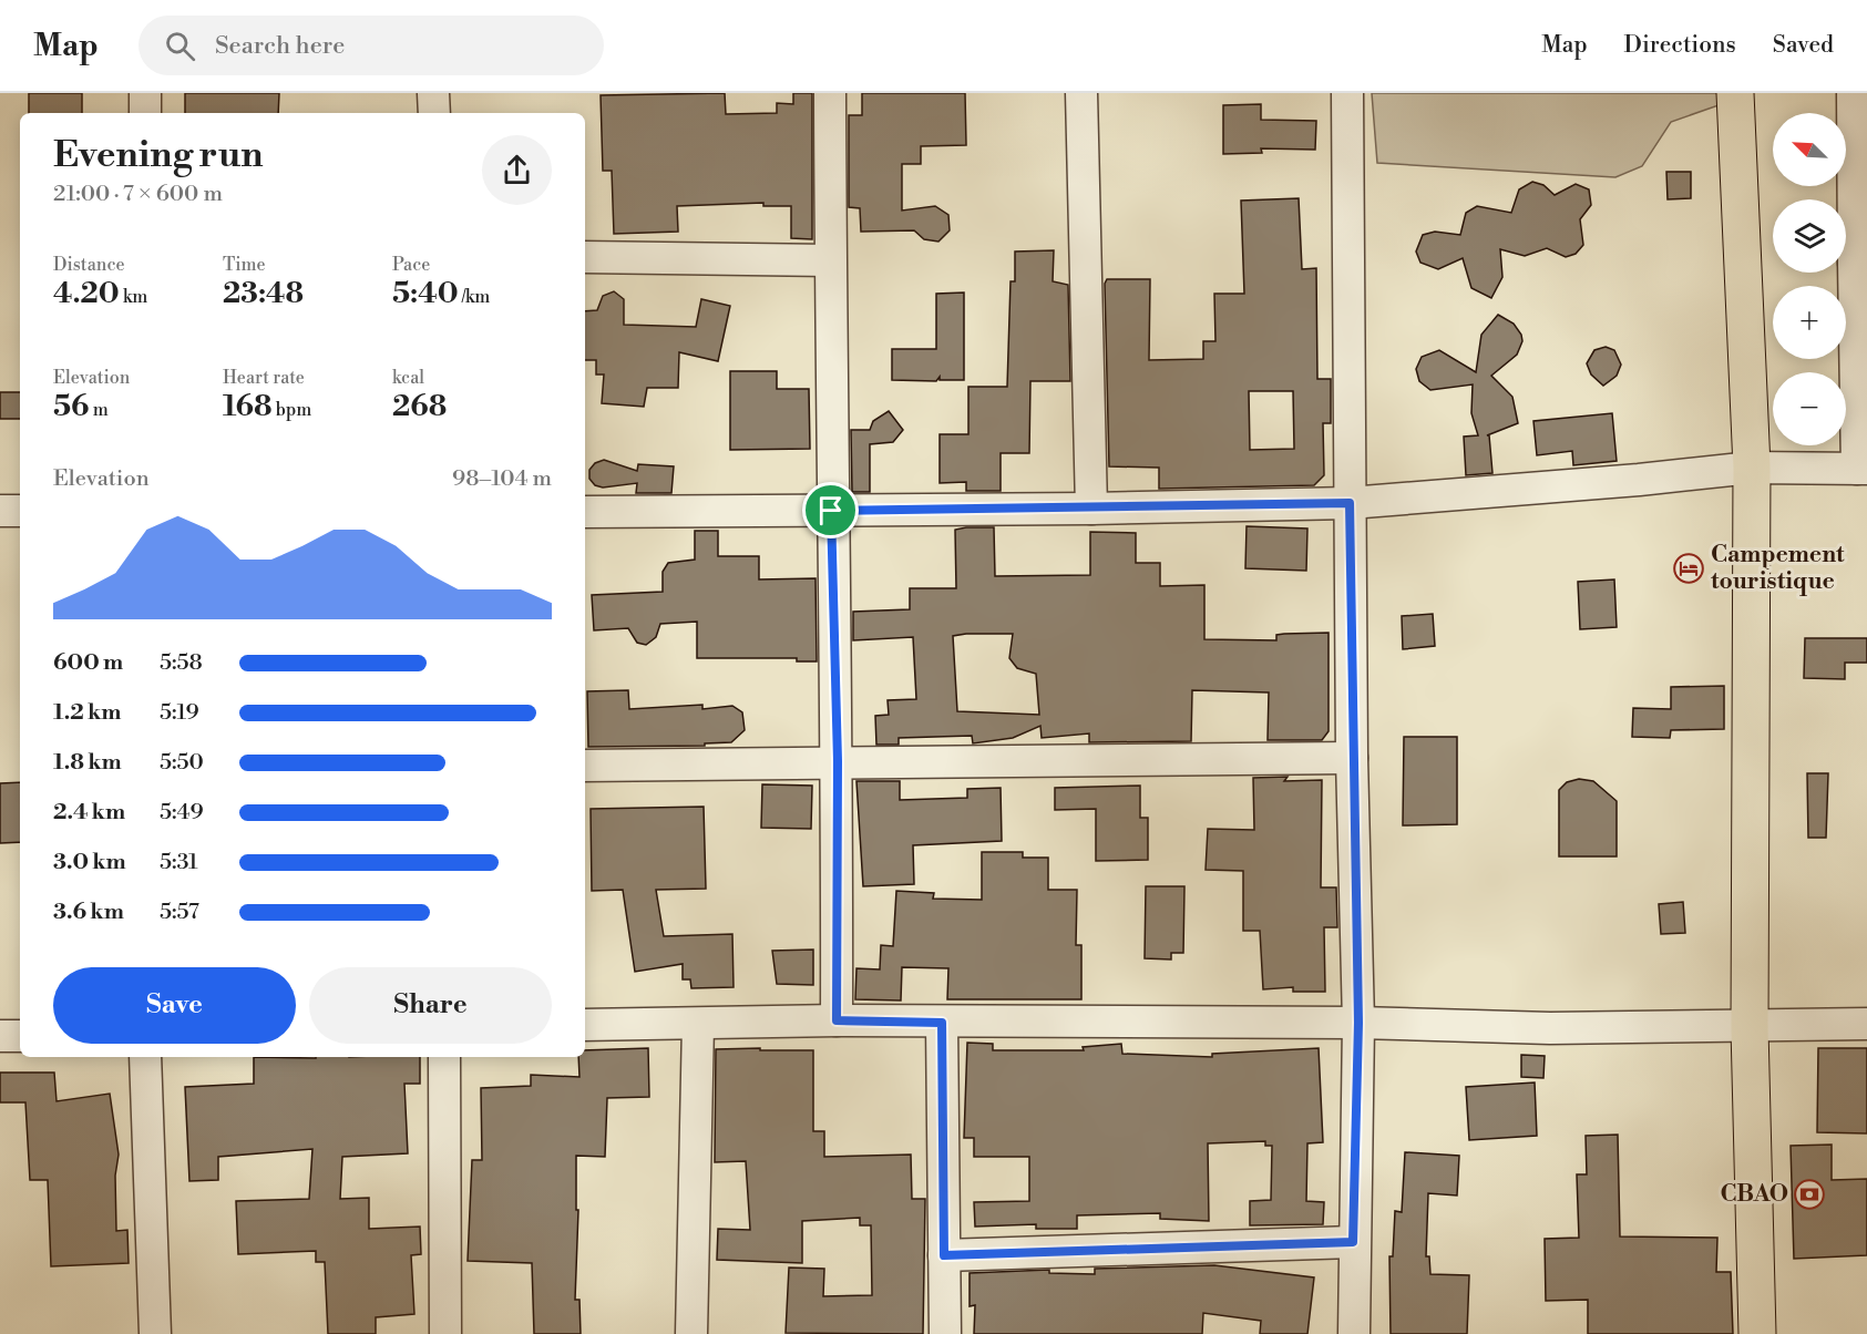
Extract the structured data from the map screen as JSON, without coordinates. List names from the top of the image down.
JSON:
{
  "places": {
    "hotel": ["Campement touristique"],
    "bank": ["CBAO"]
  },
  "north": "top left",
  "page": {
    "header": "Map",
    "search": "Search here",
    "nav": ["Map", "Directions", "Saved"],
    "map_buttons": ["+", "−"],
    "heading": ["Evening run", "21:00 · 7 × 600 m"],
    "stats": [
      ["Distance", "4.20 km"],
      ["Time", "23:48"],
      ["Pace", "5:40 /km"],
      ["Elevation", "56 m"],
      ["Heart rate", "168 bpm"],
      ["kcal", "268"]
    ],
    "chart": ["Elevation", "98–104 m"],
    "list": [
      {
        "name": "600 m",
        "note": "5:58"
      },
      {
        "name": "1.2 km",
        "note": "5:19"
      },
      {
        "name": "1.8 km",
        "note": "5:50"
      },
      {
        "name": "2.4 km",
        "note": "5:49"
      },
      {
        "name": "3.0 km",
        "note": "5:31"
      },
      {
        "name": "3.6 km",
        "note": "5:57"
      }
    ],
    "buttons": ["Save", "Share"]
  }
}
